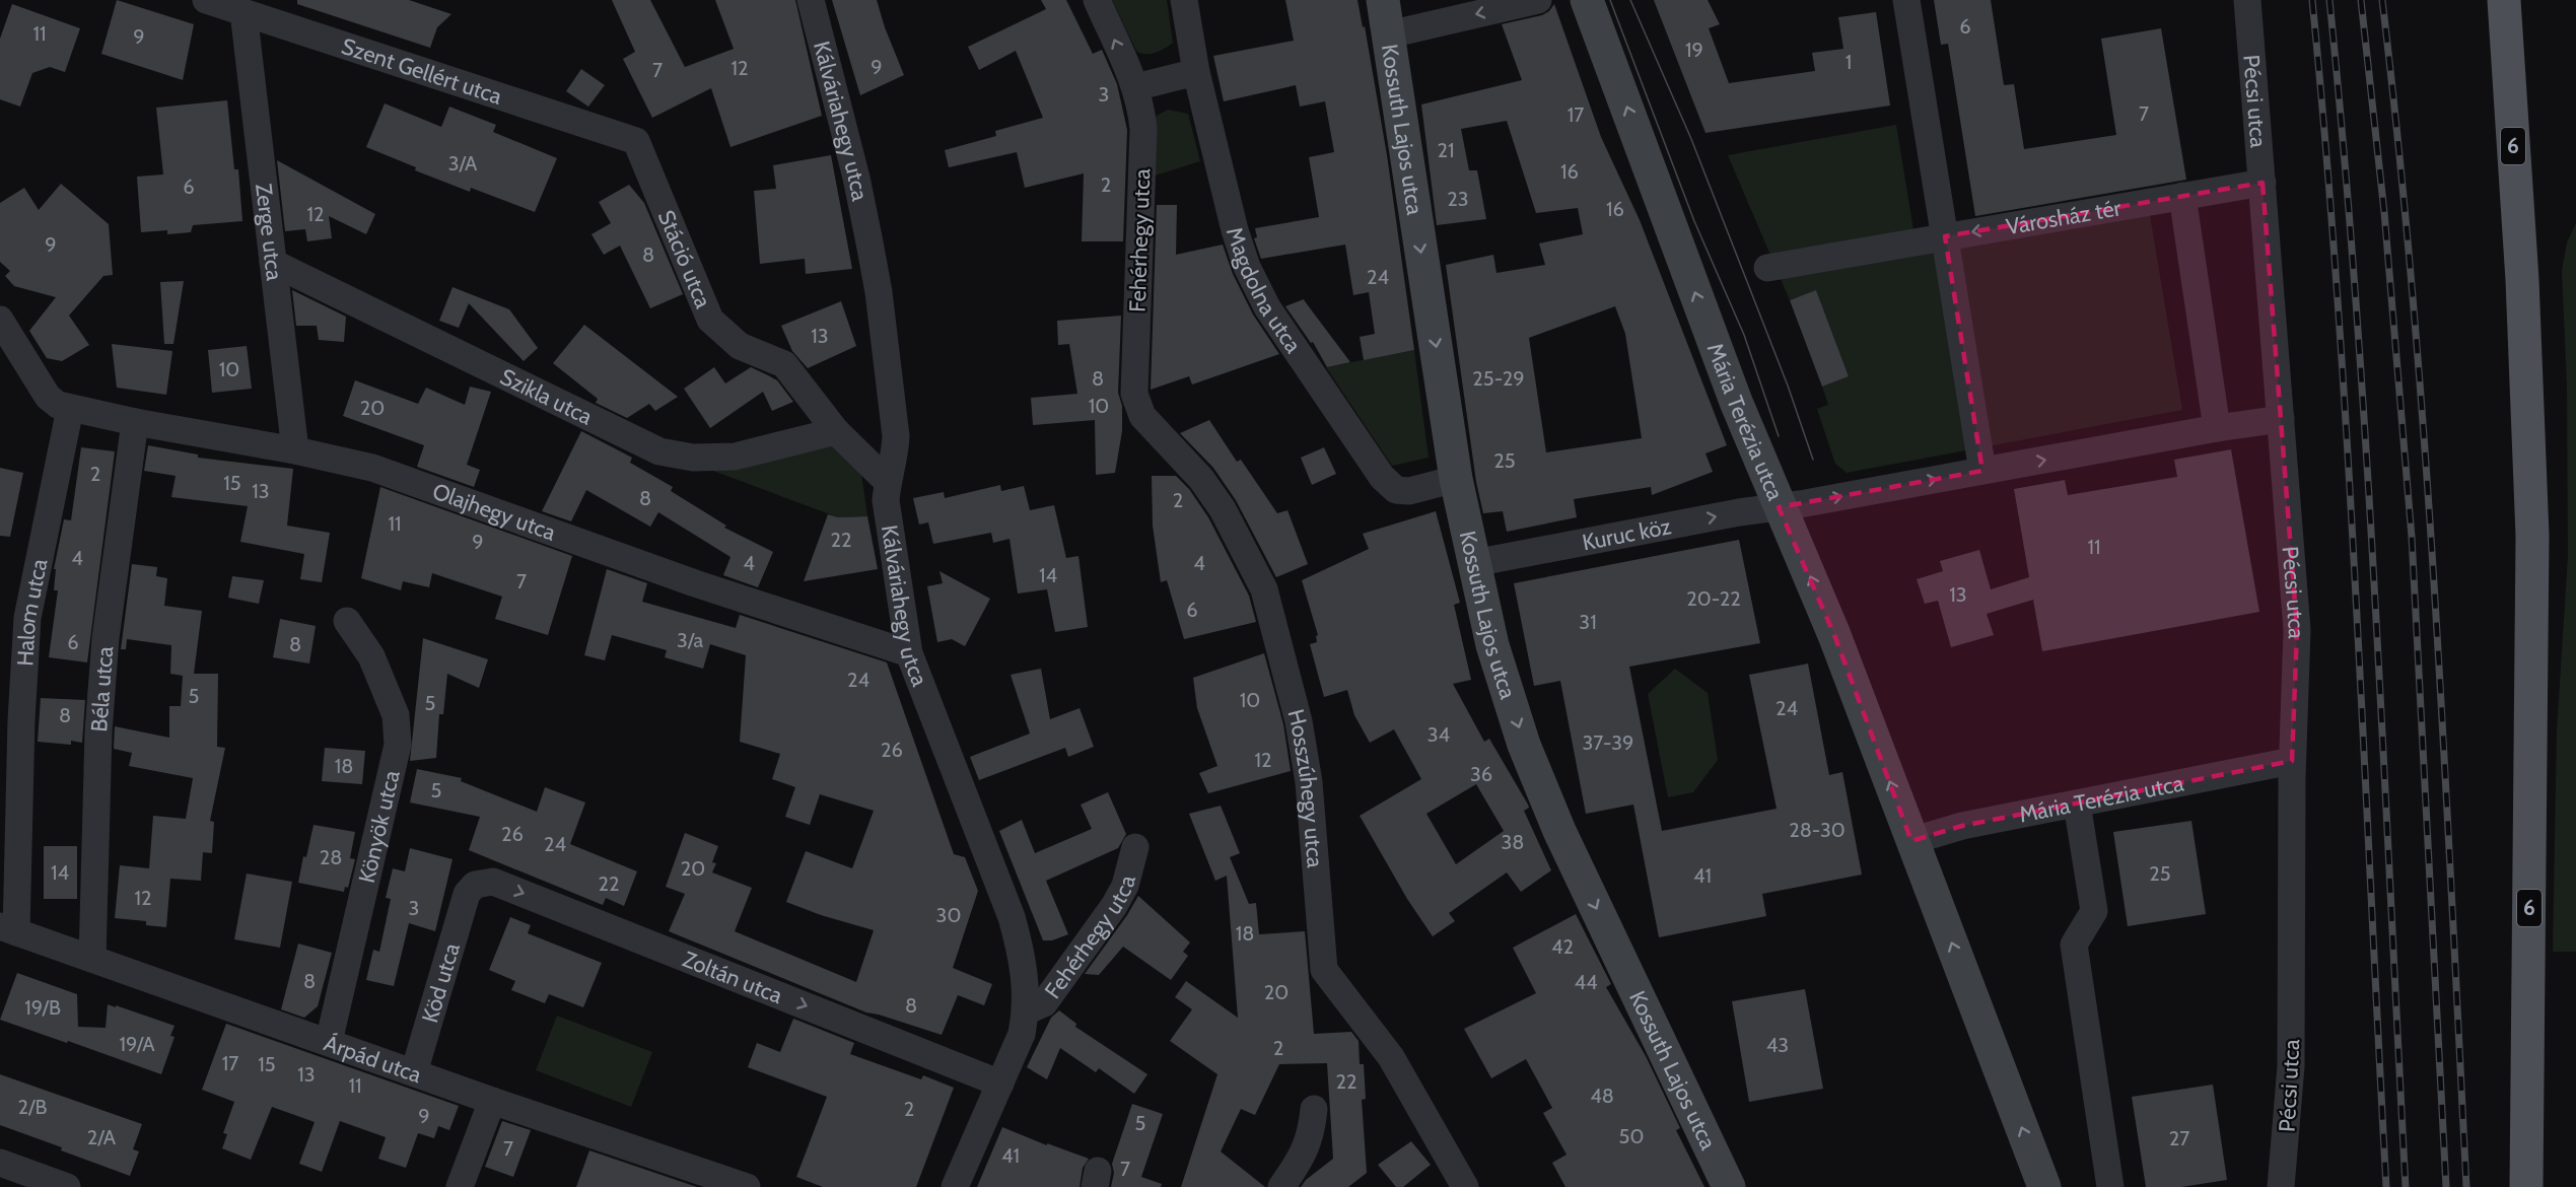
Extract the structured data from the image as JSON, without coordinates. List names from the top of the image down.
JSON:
{
  "streets": {
    "main road": ["Kossuth Lajos utca", "6", "Mária Terézia utca"],
    "street": [
      "Szent Gellért utca",
      "Pécsi utca",
      "Kálváriahegy utca",
      "Városház tér",
      "Zerge utca",
      "Fehérhegy utca",
      "Stáció utca",
      "Magdolna utca",
      "Szikla utca",
      "Olajhegy utca",
      "Kuruc köz",
      "Halom utca",
      "Béla utca",
      "Hosszúhegy utca",
      "Könyök utca",
      "Zoltán utca",
      "Köd utca",
      "Árpád utca"
    ]
  },
  "crossings": [
    ["Szent Gellért utca", "Zerge utca"],
    ["Szent Gellért utca", "Stáció utca"],
    ["Pécsi utca", "Városház tér"],
    ["Pécsi utca", "Mária Terézia utca"],
    ["Kálváriahegy utca", "Fehérhegy utca"],
    ["Kálváriahegy utca", "Stáció utca"],
    ["Kálváriahegy utca", "Olajhegy utca"],
    ["Kálváriahegy utca", "Zoltán utca"],
    ["Kossuth Lajos utca", "Magdolna utca"],
    ["Kossuth Lajos utca", "Kuruc köz"],
    ["Zerge utca", "Szikla utca"],
    ["Zerge utca", "Olajhegy utca"],
    ["Fehérhegy utca", "Hosszúhegy utca"],
    ["Stáció utca", "Szikla utca"],
    ["Mária Terézia utca", "Kuruc köz"],
    ["Olajhegy utca", "Halom utca"],
    ["Olajhegy utca", "Béla utca"],
    ["Halom utca", "Árpád utca"],
    ["Béla utca", "Árpád utca"],
    ["Könyök utca", "Árpád utca"],
    ["Zoltán utca", "Köd utca"],
    ["Köd utca", "Árpád utca"]
  ],
  "one_way": [
    "Kossuth Lajos utca",
    "Mária Terézia utca",
    "Kuruc köz",
    "Zoltán utca"
  ],
  "house_numbers": [
    "6",
    "11",
    "9",
    "19",
    "1",
    "9",
    "12",
    "7",
    "3",
    "7",
    "17",
    "21",
    "3/A",
    "16",
    "2",
    "6",
    "23",
    "16",
    "12",
    "9",
    "8",
    "24",
    "13",
    "10",
    "8",
    "25-29",
    "10",
    "20",
    "25",
    "2",
    "15",
    "13",
    "8",
    "2",
    "11",
    "22",
    "9",
    "11",
    "4",
    "4",
    "4",
    "14",
    "7",
    "13",
    "20-22",
    "6",
    "31",
    "3/a",
    "6",
    "8",
    "24",
    "5",
    "10",
    "5",
    "24",
    "8",
    "34",
    "37-39",
    "26",
    "12",
    "18",
    "36",
    "5",
    "28-30",
    "26",
    "38",
    "24",
    "28",
    "20",
    "14",
    "25",
    "41",
    "22",
    "12",
    "3",
    "30",
    "18",
    "42",
    "8",
    "44",
    "20",
    "8",
    "19/B",
    "19/A",
    "43",
    "2",
    "17",
    "15",
    "13",
    "22",
    "11",
    "48",
    "2/B",
    "2",
    "9",
    "5",
    "50",
    "2/A",
    "27",
    "7",
    "41",
    "7"
  ]
}
